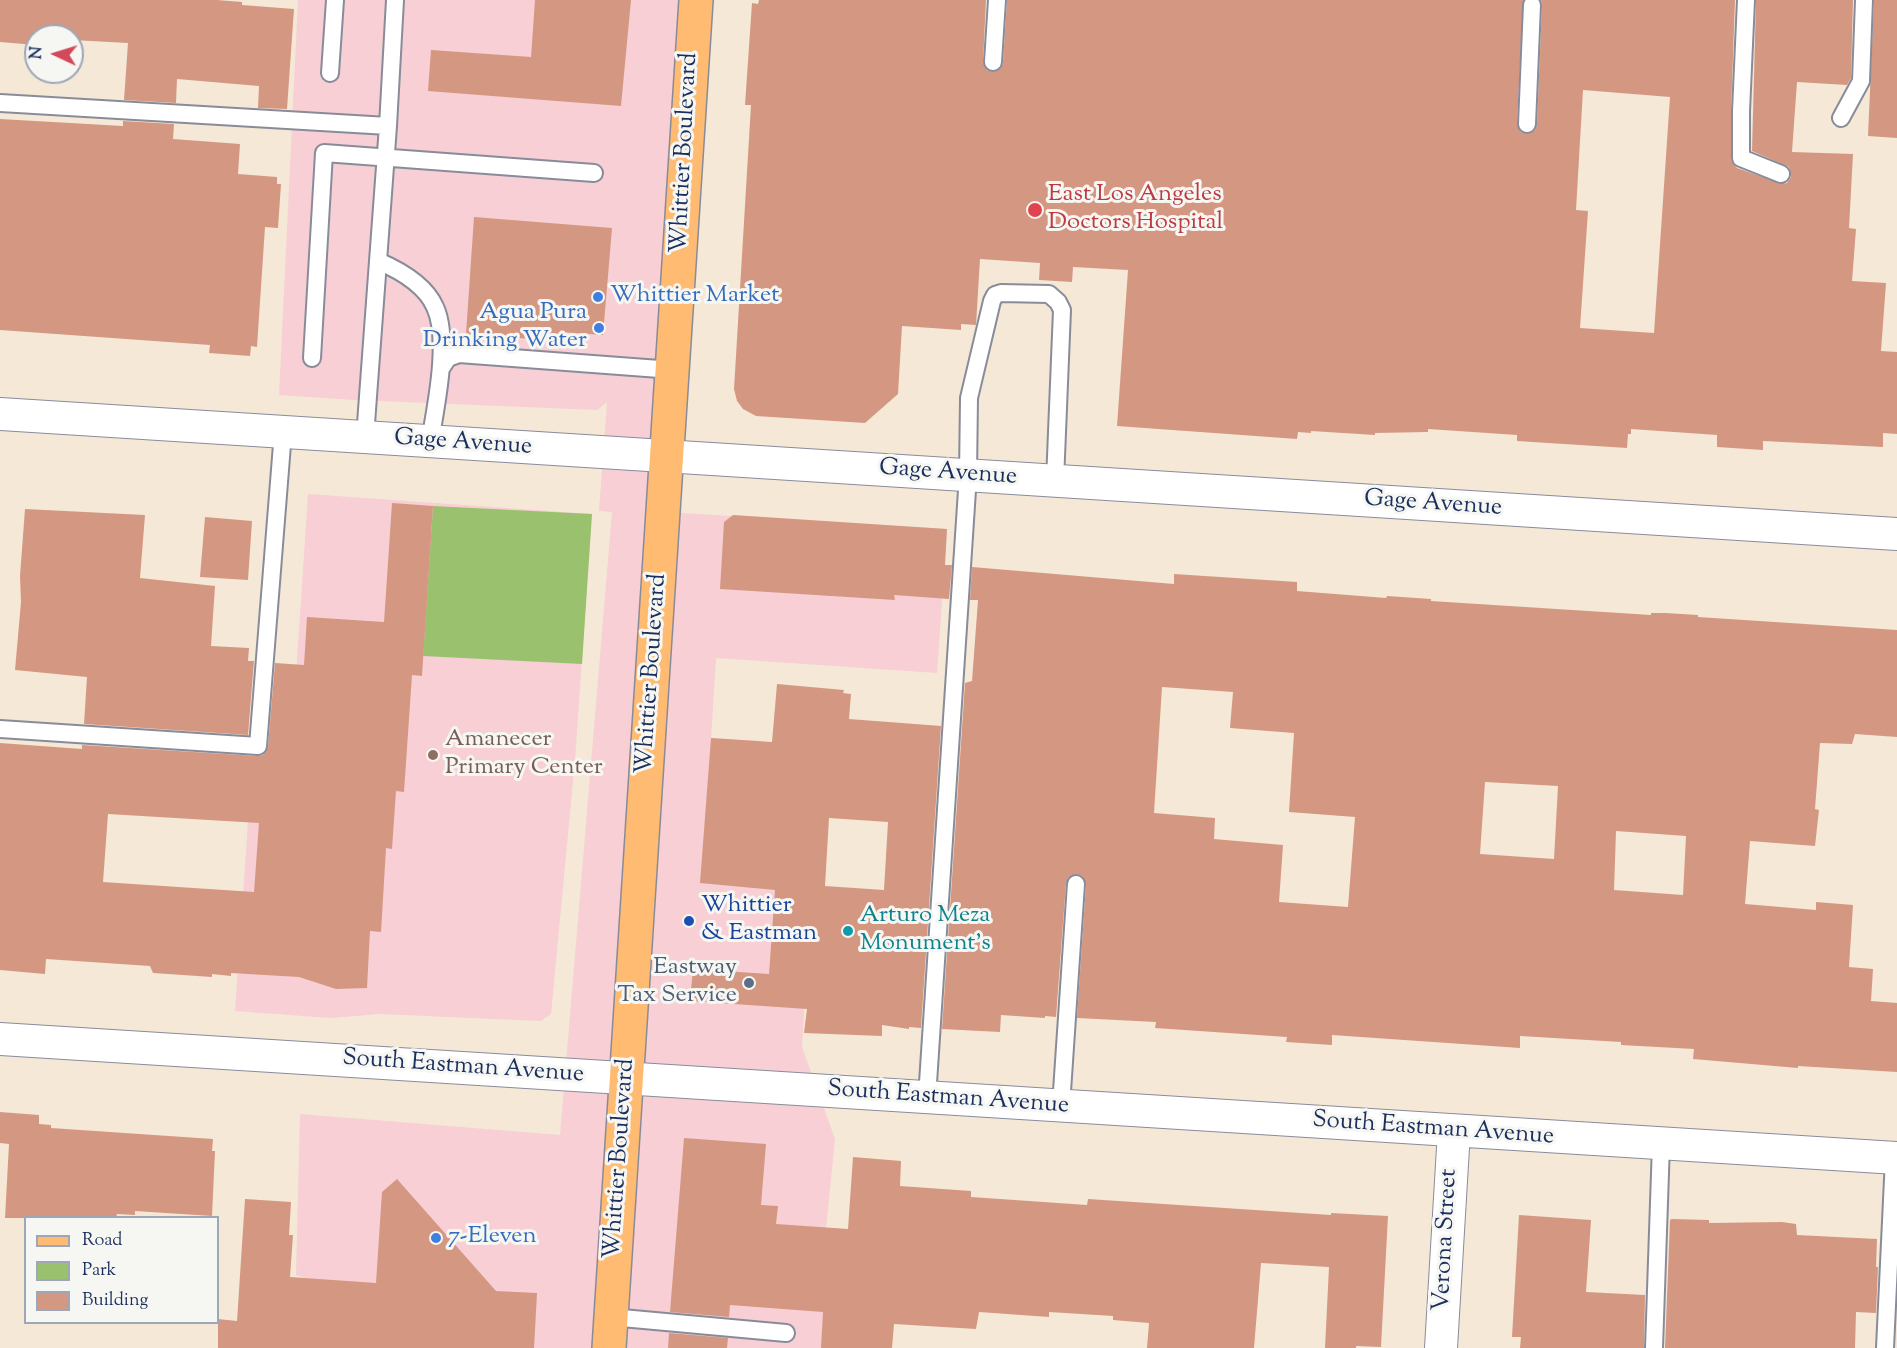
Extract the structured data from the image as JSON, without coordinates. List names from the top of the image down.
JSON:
{
  "streets": {
    "main road": ["Whittier Boulevard"],
    "street": ["Gage Avenue", "South Eastman Avenue", "Verona Street"]
  },
  "crossings": [
    ["Whittier Boulevard", "Gage Avenue"],
    ["Whittier Boulevard", "South Eastman Avenue"],
    ["South Eastman Avenue", "Verona Street"]
  ],
  "places": [
    "East Los Angeles Doctors Hospital",
    "Whittier Market",
    "Agua Pura Drinking Water",
    "Amanecer Primary Center",
    "Whittier & Eastman",
    "Arturo Meza Monument's",
    "Eastway Tax Service",
    "7-Eleven"
  ],
  "legend": ["Road", "Park", "Building"],
  "north": "left"
}
